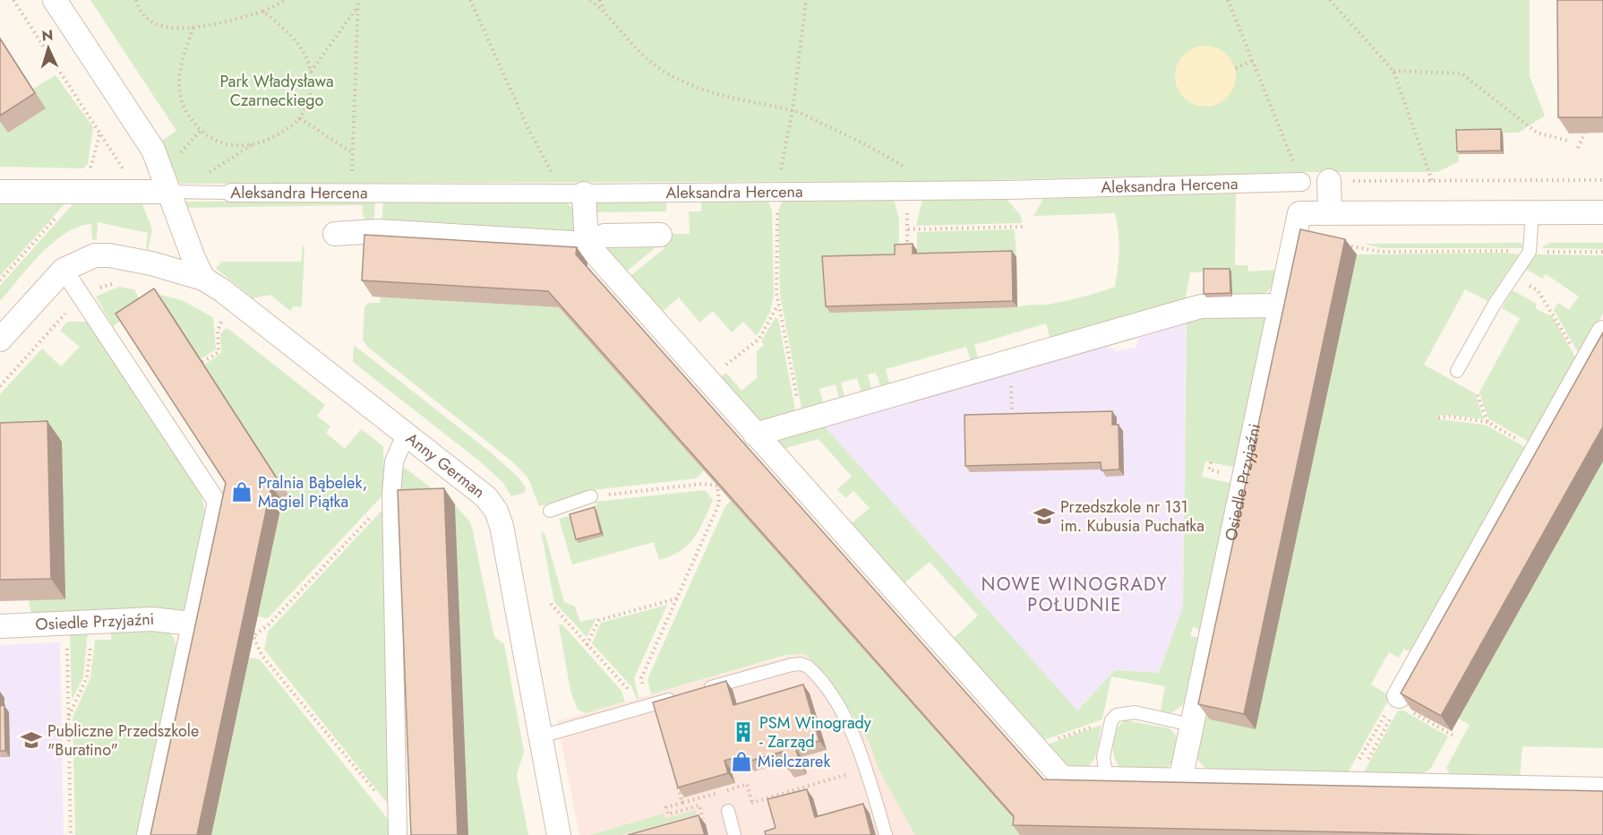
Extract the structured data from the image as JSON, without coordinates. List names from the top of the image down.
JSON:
{
  "streets": {
    "street": ["Aleksandra Hercena", "Anny German", "Osiedle Przyjaźni"]
  },
  "districts": ["NOWE WINOGRADY POŁUDNIE"],
  "parks": ["Park Władysława Czarneckiego"],
  "places": {
    "shop": ["Pralnia Bąbelek, Magiel Piątka", "Mielczarek"],
    "school or university": ["Przedszkole nr 131 im. Kubusia Puchatka", "Publiczne Przedszkole \"Buratino\""],
    "building": ["PSM Winogrady - Zarząd"]
  },
  "north": "top"
}
